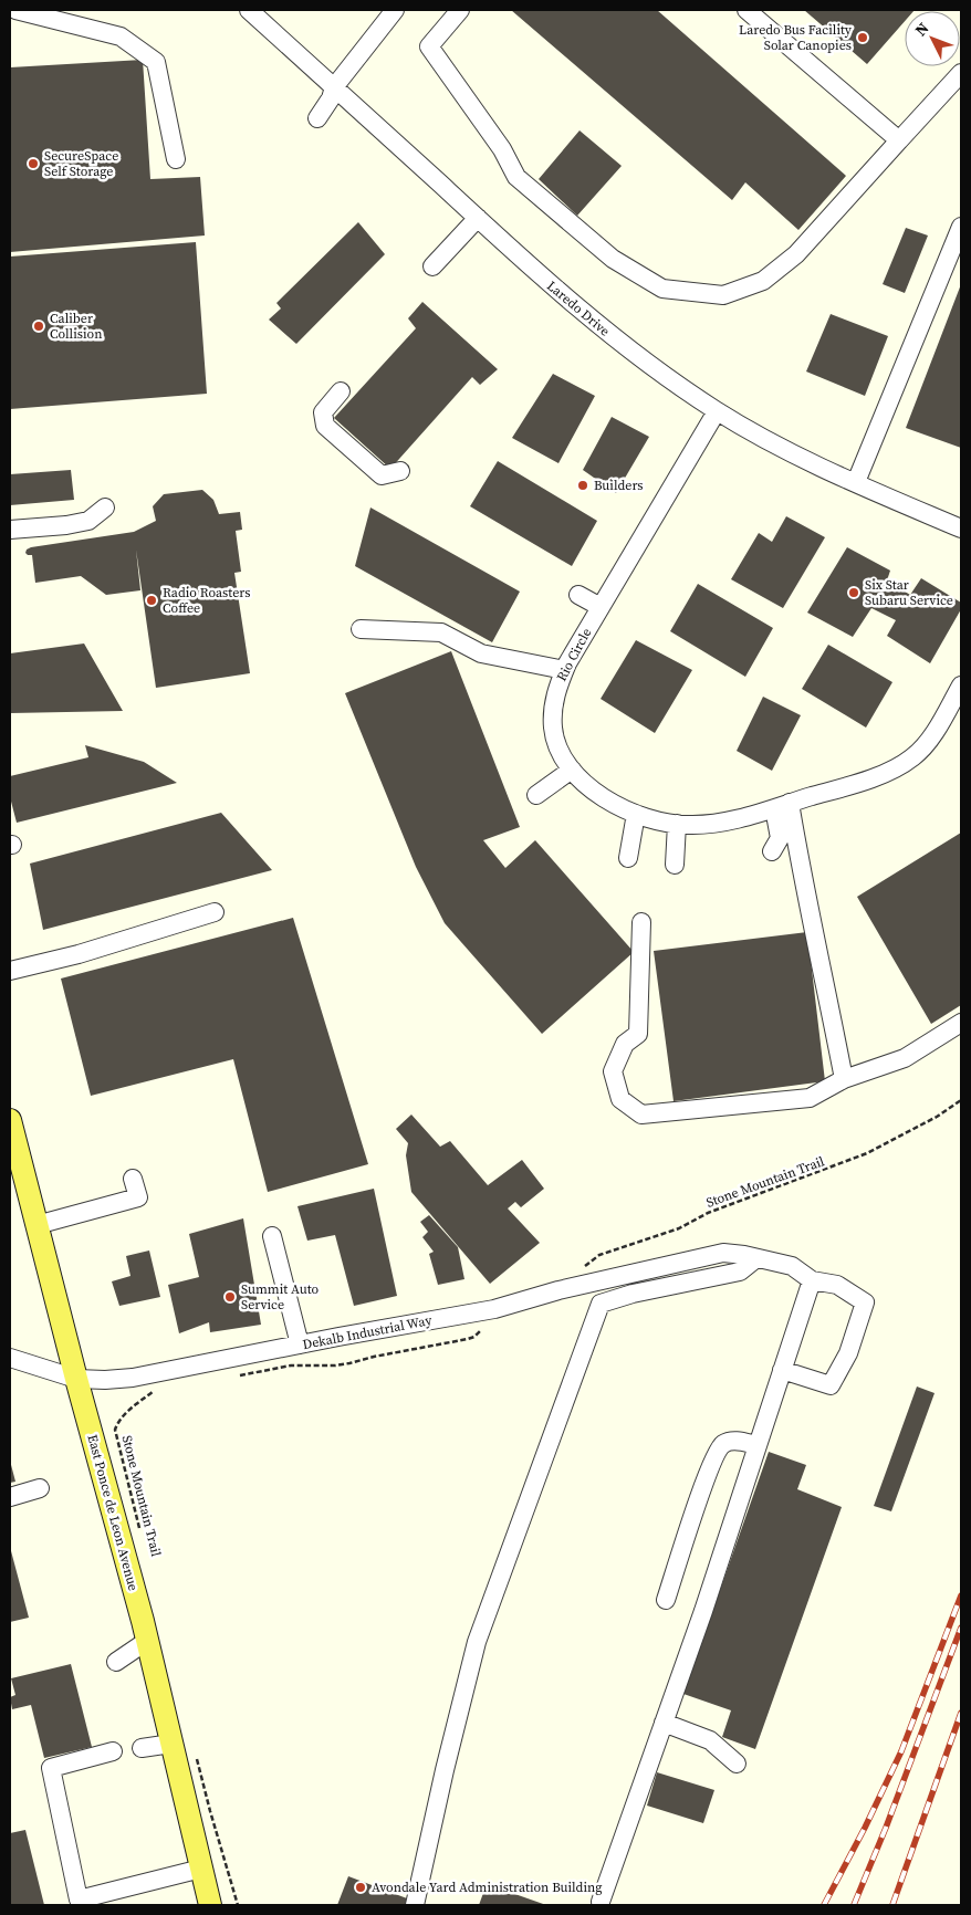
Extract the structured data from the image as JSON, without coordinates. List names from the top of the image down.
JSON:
{
  "streets": {
    "main road": ["East Ponce de Leon Avenue"],
    "street": ["Laredo Drive", "Rio Circle", "Dekalb Industrial Way"],
    "path": ["Stone Mountain Trail"]
  },
  "crossings": [
    ["Laredo Drive", "Rio Circle"],
    ["Dekalb Industrial Way", "East Ponce de Leon Avenue"]
  ],
  "places": [
    "Laredo Bus Facility Solar Canopies",
    "SecureSpace Self Storage",
    "Caliber Collision",
    "Builders",
    "Six Star Subaru Service",
    "Radio Roasters Coffee",
    "Summit Auto Service",
    "Avondale Yard Administration Building"
  ],
  "north": "top left"
}
